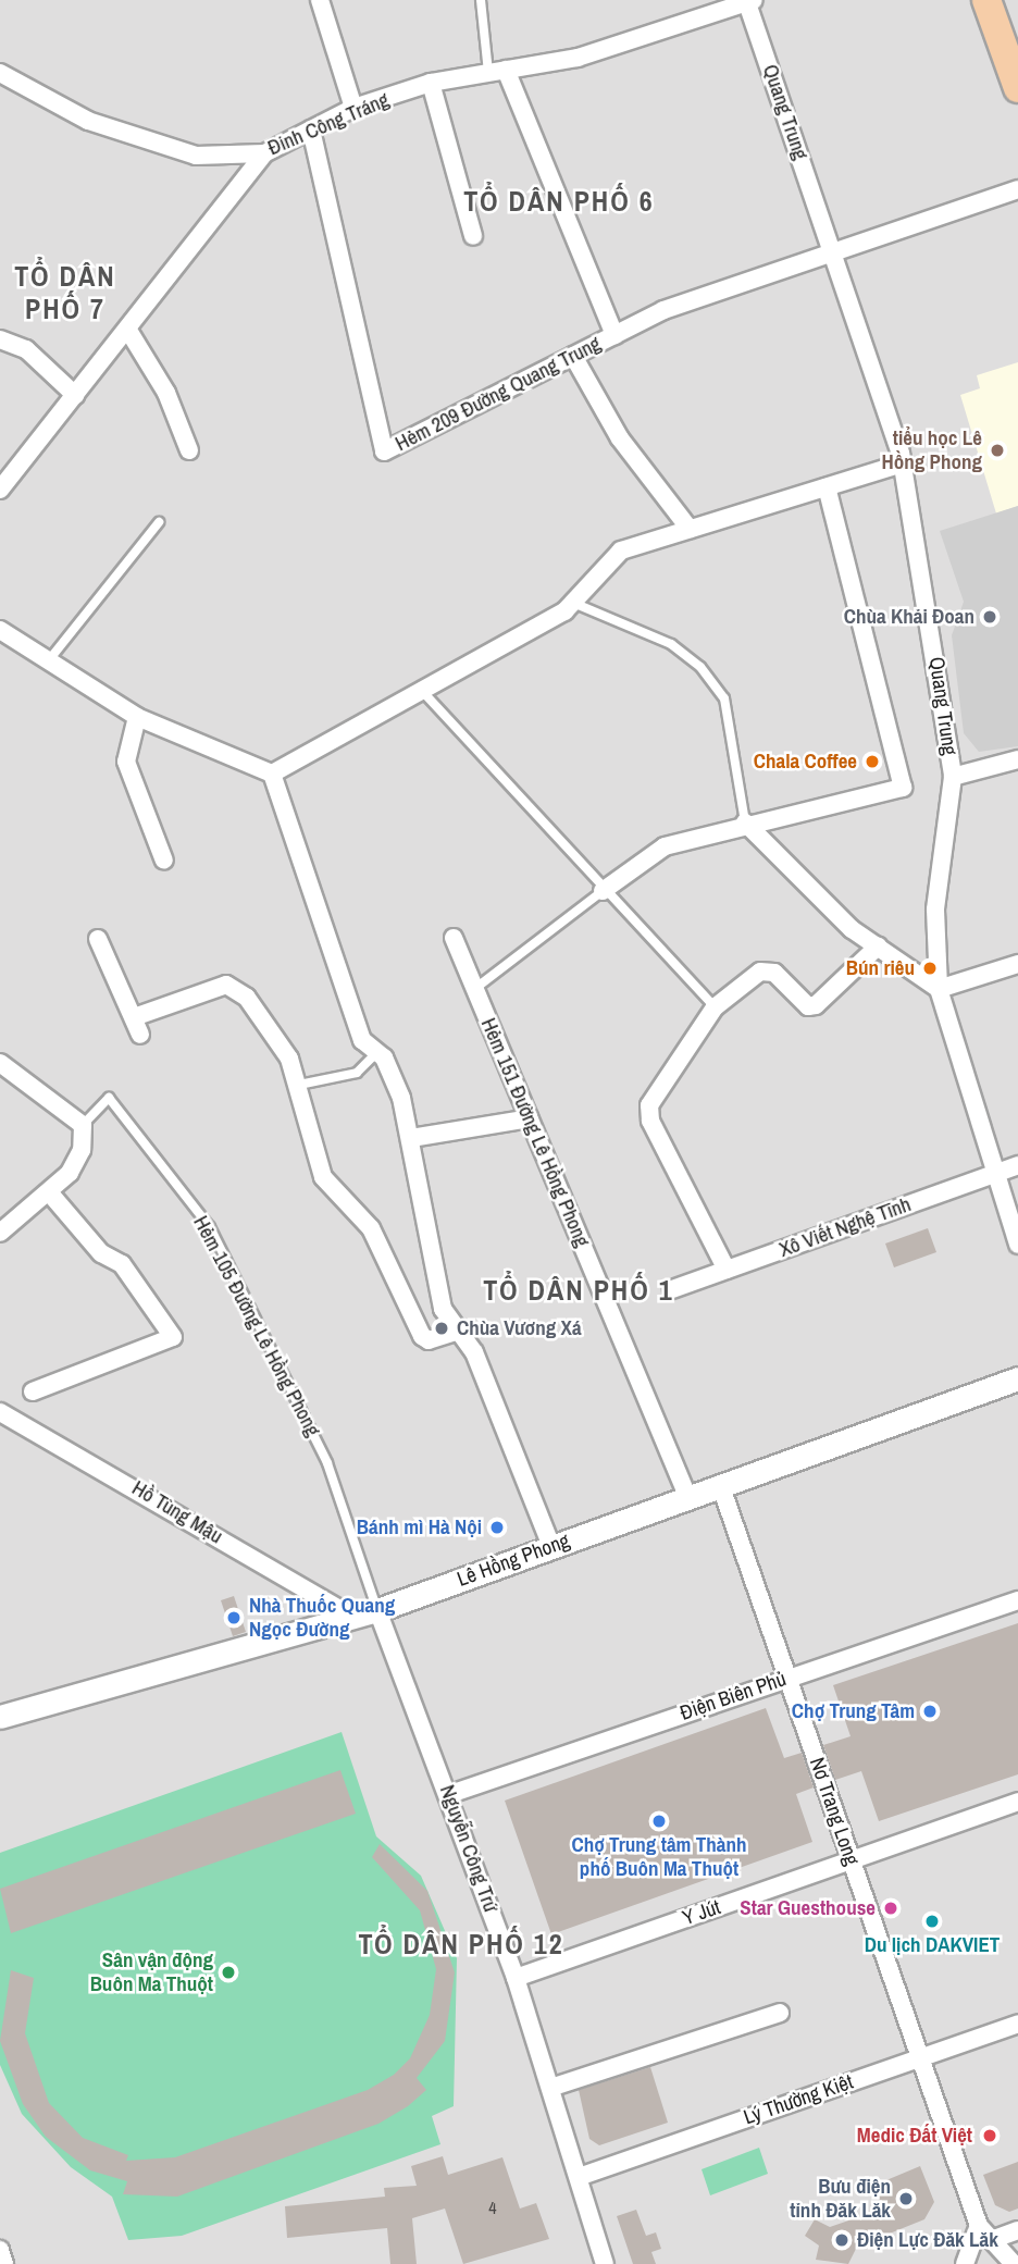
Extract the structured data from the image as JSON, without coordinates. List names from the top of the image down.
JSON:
{
  "streets": {
    "street": [
      "Quang Trung",
      "Đinh Công Tráng",
      "Hẻm 209 Đường Quang Trung",
      "Hẻm 151 Đường Lê Hồng Phong",
      "Xô Viết Nghệ Tĩnh",
      "Hồ Tùng Mậu",
      "Lê Hồng Phong",
      "Điện Biên Phủ",
      "Nơ Trang Long",
      "Nguyễn Công Trứ",
      "Y Jút",
      "Lý Thường Kiệt"
    ],
    "lane": ["Hẻm 105 Đường Lê Hồng Phong"]
  },
  "crossings": [
    ["Quang Trung", "Đinh Công Tráng"],
    ["Quang Trung", "Hẻm 209 Đường Quang Trung"],
    ["Quang Trung", "Xô Viết Nghệ Tĩnh"],
    ["Đinh Công Tráng", "Hẻm 209 Đường Quang Trung"],
    ["Hẻm 151 Đường Lê Hồng Phong", "Lê Hồng Phong"],
    ["Hẻm 105 Đường Lê Hồng Phong", "Lê Hồng Phong"],
    ["Hẻm 105 Đường Lê Hồng Phong", "Nguyễn Công Trứ"],
    ["Hồ Tùng Mậu", "Lê Hồng Phong"],
    ["Lê Hồng Phong", "Nơ Trang Long"],
    ["Lê Hồng Phong", "Nguyễn Công Trứ"],
    ["Điện Biên Phủ", "Nơ Trang Long"],
    ["Điện Biên Phủ", "Nguyễn Công Trứ"],
    ["Nơ Trang Long", "Y Jút"],
    ["Nơ Trang Long", "Lý Thường Kiệt"],
    ["Nguyễn Công Trứ", "Y Jút"],
    ["Nguyễn Công Trứ", "Lý Thường Kiệt"]
  ],
  "districts": [
    "TỔ DÂN PHỐ 6",
    "TỔ DÂN PHỐ 7",
    "TỔ DÂN PHỐ 1",
    "TỔ DÂN PHỐ 12"
  ],
  "places": [
    "tiểu học Lê Hồng Phong",
    "Chùa Khải Đoan",
    "Chala Coffee",
    "Bún riêu",
    "Chùa Vương Xá",
    "Bánh mì Hà Nội",
    "Nhà Thuốc Quang Ngọc Đường",
    "Chợ Trung Tâm",
    "Chợ Trung tâm Thành phố Buôn Ma Thuột",
    "Star Guesthouse",
    "Du lịch DAKVIET",
    "Sân vận động Buôn Ma Thuột",
    "Medic Đất Việt",
    "Bưu điện tỉnh Đăk Lăk",
    "Điện Lực Đăk Lăk"
  ],
  "house_numbers": ["4"]
}
